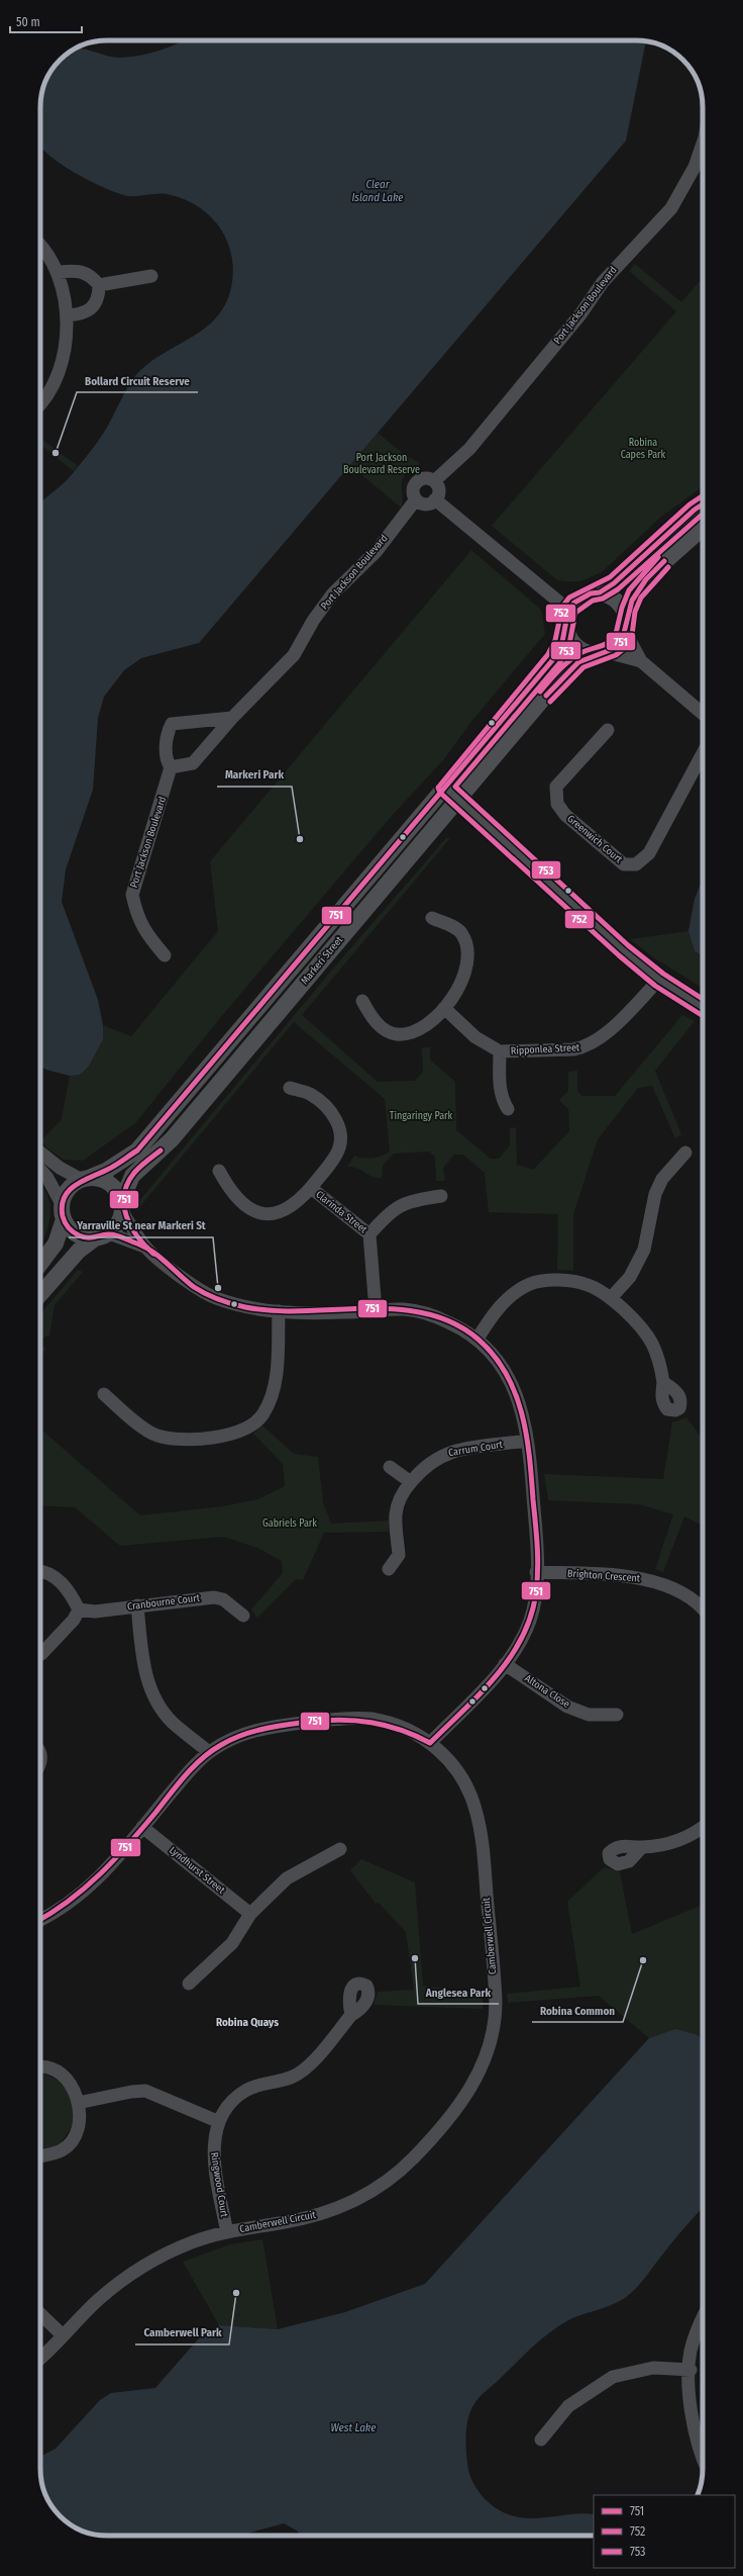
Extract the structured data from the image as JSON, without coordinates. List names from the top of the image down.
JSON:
{
  "streets": {
    "main road": ["Markeri Street"],
    "street": [
      "Port Jackson Boulevard",
      "Greenwich Court",
      "Ripponlea Street",
      "Clarinda Street",
      "Carrum Court",
      "Brighton Crescent",
      "Cranbourne Court",
      "Altona Close",
      "Lyndhurst Street",
      "Camberwell Circuit",
      "Ringwood Court"
    ]
  },
  "crossings": [
    ["Lyndhurst Street", "Camberwell Circuit"],
    ["Camberwell Circuit", "Ringwood Court"]
  ],
  "districts": ["Robina Quays"],
  "water": ["Clear Island Lake", "West Lake"],
  "parks": [
    "Robina Capes Park",
    "Port Jackson Boulevard Reserve",
    "Tingaringy Park",
    "Gabriels Park"
  ],
  "places": [
    "Bollard Circuit Reserve",
    "Markeri Park",
    "Yarraville St near Markeri St",
    "Anglesea Park",
    "Robina Common",
    "Camberwell Park"
  ],
  "lines": ["transit line 752", "transit line 751", "transit line 753"],
  "legend": ["751", "752", "753"],
  "scale_bar": "50 m"
}
